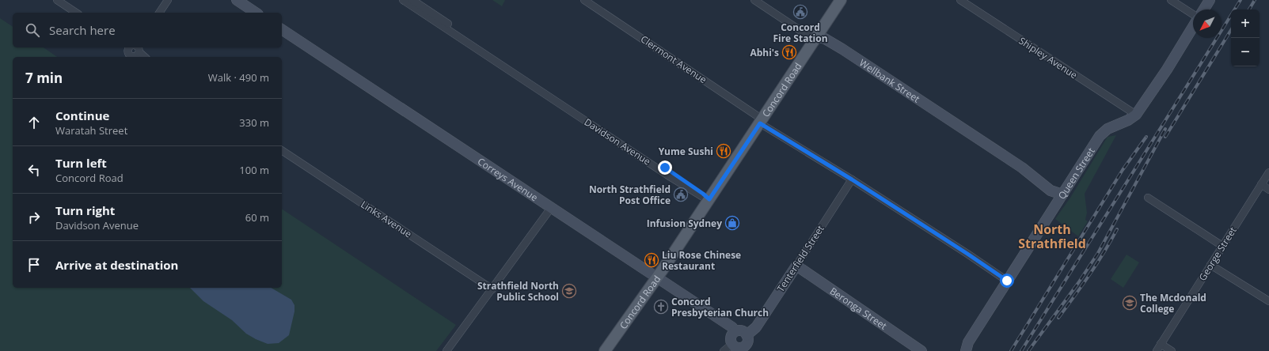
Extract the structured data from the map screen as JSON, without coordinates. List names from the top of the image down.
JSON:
{
  "streets": {
    "main road": ["Concord Road"],
    "street": [
      "Shipley Avenue",
      "Clermont Avenue",
      "Wellbank Street",
      "Davidson Avenue",
      "Queen Street",
      "Correys Avenue",
      "Links Avenue",
      "George Street",
      "Tenterfield Street",
      "Beronga Street"
    ]
  },
  "crossings": [
    ["Shipley Avenue", "Queen Street"],
    ["Clermont Avenue", "Concord Road"],
    ["Clermont Avenue", "Queen Street"],
    ["Clermont Avenue", "Tenterfield Street"],
    ["Wellbank Street", "Concord Road"],
    ["Wellbank Street", "Queen Street"],
    ["Concord Road", "Davidson Avenue"],
    ["Concord Road", "Correys Avenue"],
    ["Correys Avenue", "Tenterfield Street"],
    ["Tenterfield Street", "Beronga Street"]
  ],
  "districts": ["North Strathfield"],
  "places": {
    "public building": ["Concord Fire Station", "North Strathfield Post Office"],
    "restaurant": ["Abhi's", "Yume Sushi", "Liu Rose Chinese Restaurant"],
    "shop": ["Infusion Sydney"],
    "school or university": ["Strathfield North Public School", "The Mcdonald College"],
    "church": ["Concord Presbyterian Church"]
  },
  "north": "bottom left",
  "page": {
    "map_buttons": ["+", "−"],
    "search": "Search here",
    "heading": ["7 min", "Walk · 490 m"],
    "list": [
      ["Continue", "Waratah Street", "330 m"],
      ["Turn left", "Concord Road", "100 m"],
      ["Turn right", "Davidson Avenue", "60 m"],
      "Arrive at destination"
    ]
  }
}
